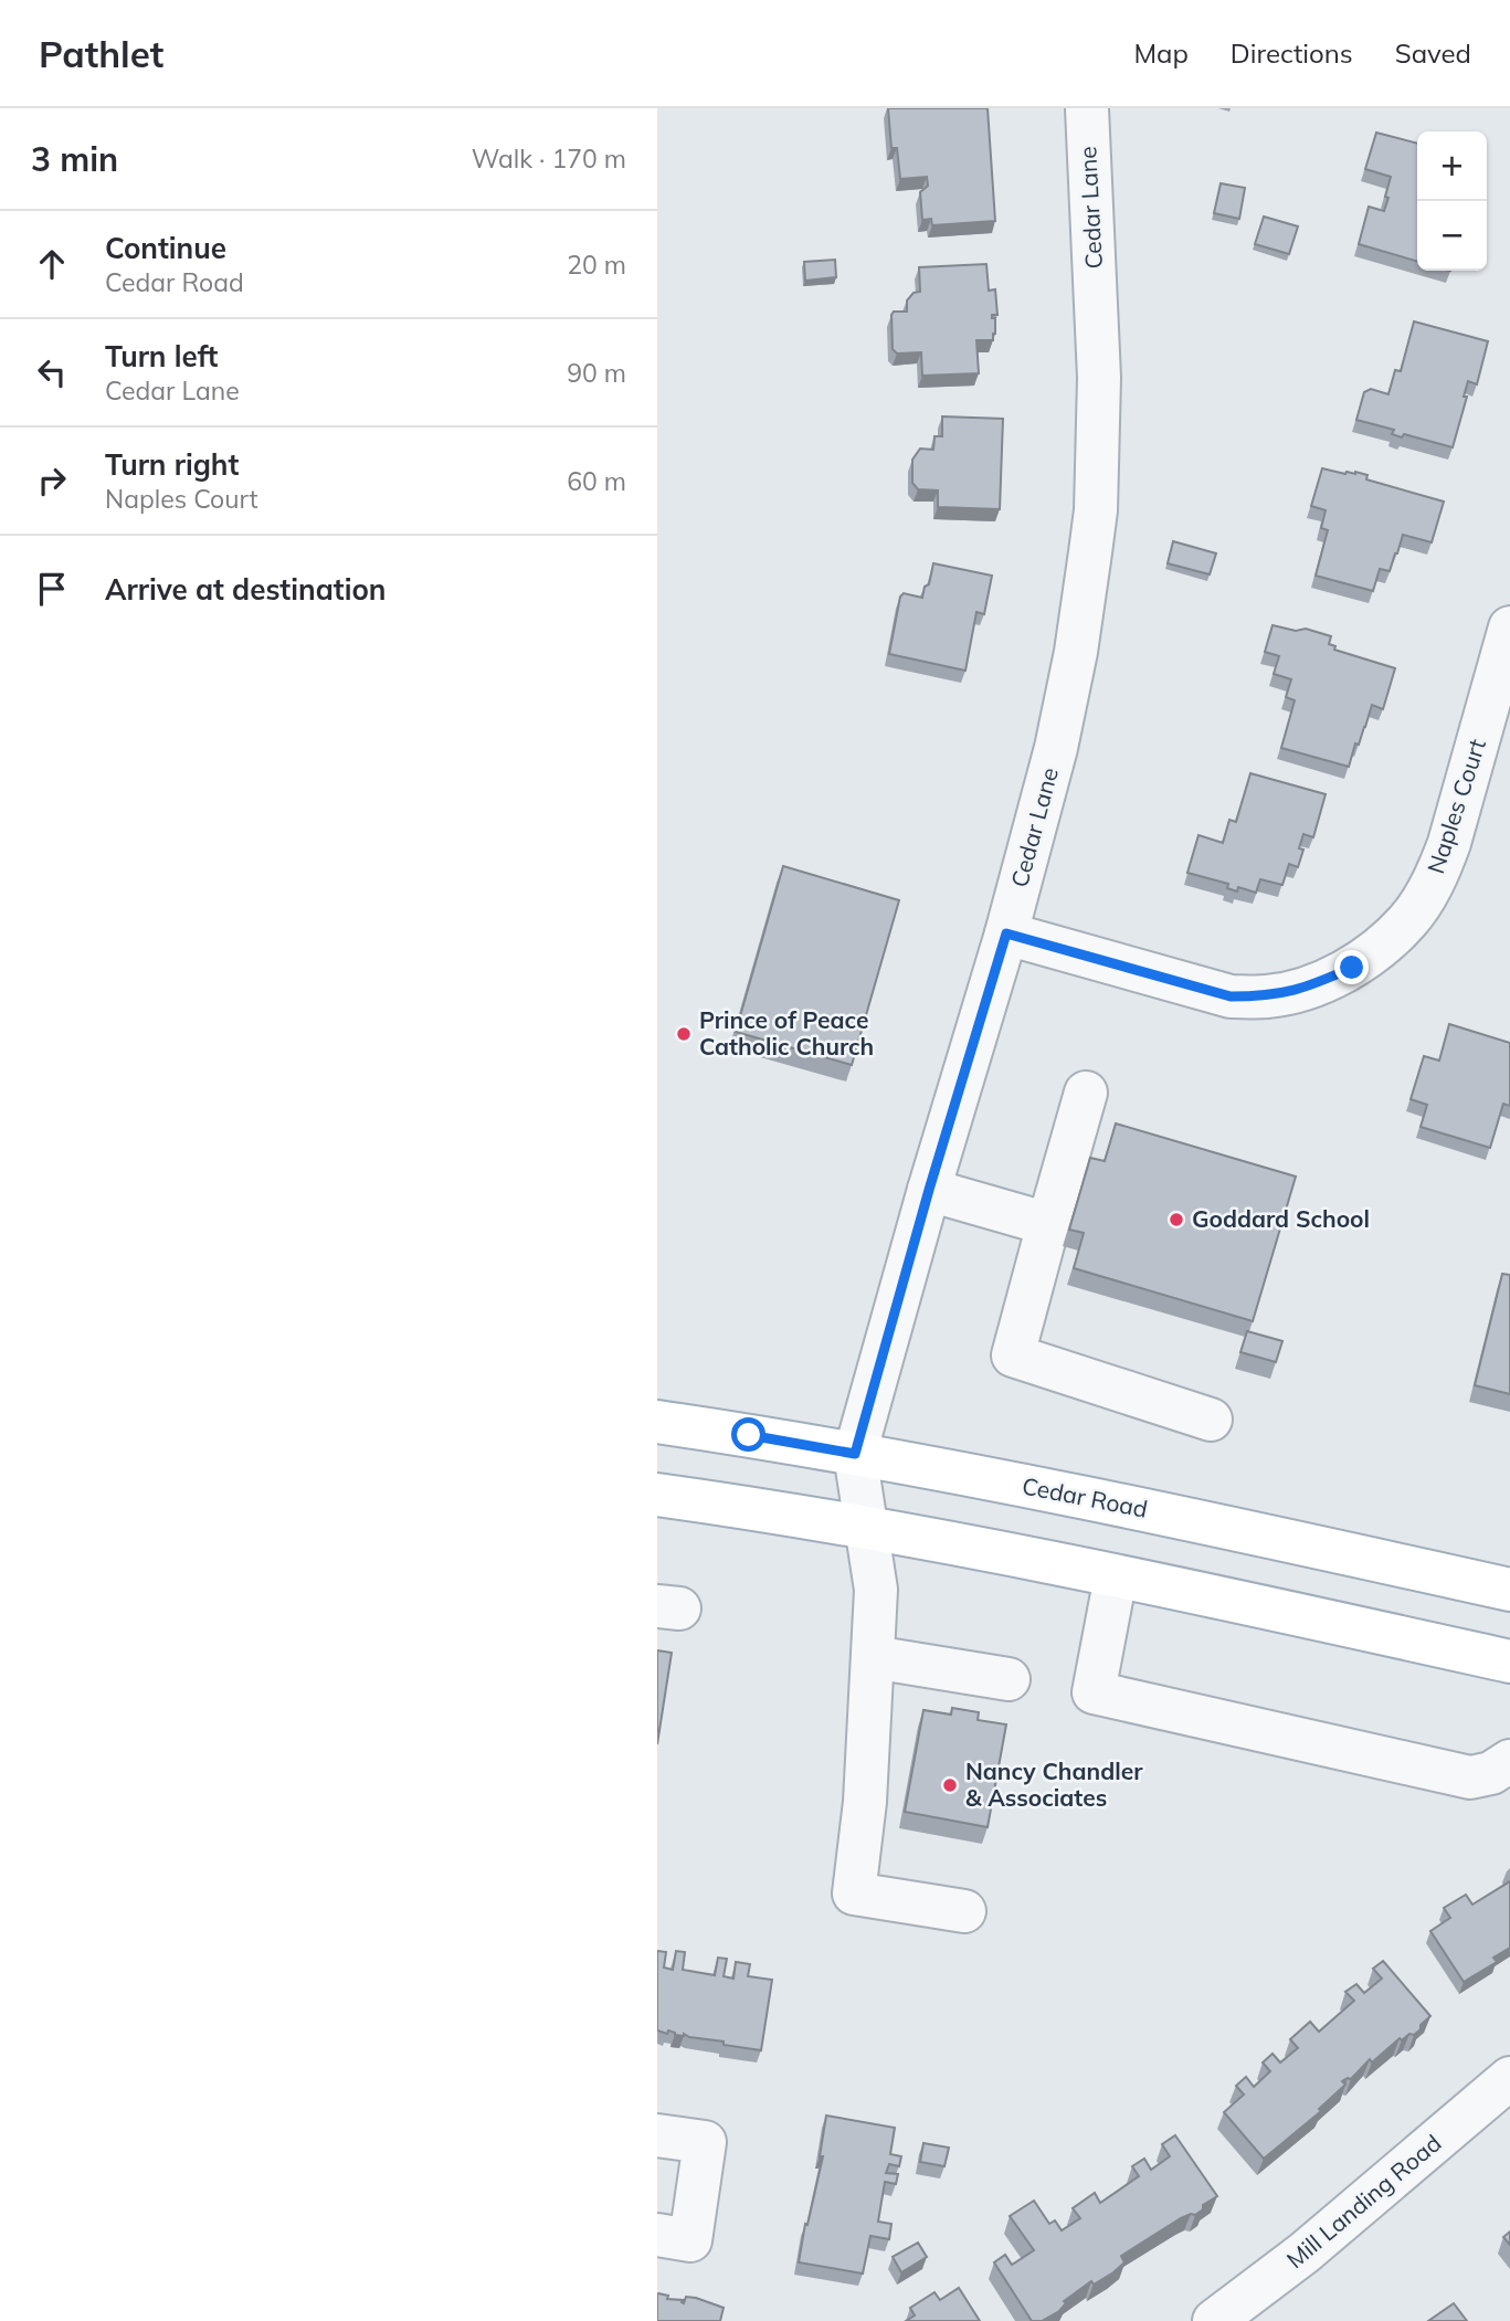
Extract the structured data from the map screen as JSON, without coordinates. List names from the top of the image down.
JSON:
{
  "streets": {
    "main road": ["Cedar Road"],
    "street": ["Cedar Lane", "Naples Court", "Mill Landing Road"]
  },
  "crossings": [
    ["Cedar Lane", "Naples Court"],
    ["Cedar Lane", "Cedar Road"]
  ],
  "places": ["Prince of Peace Catholic Church", "Goddard School", "Nancy Chandler & Associates"],
  "page": {
    "header": "Pathlet",
    "nav": ["Map", "Directions", "Saved"],
    "heading": ["3 min", "Walk · 170 m"],
    "map_buttons": ["+", "−"],
    "list": [
      ["Continue", "Cedar Road", "20 m"],
      ["Turn left", "Cedar Lane", "90 m"],
      ["Turn right", "Naples Court", "60 m"],
      "Arrive at destination"
    ]
  }
}
